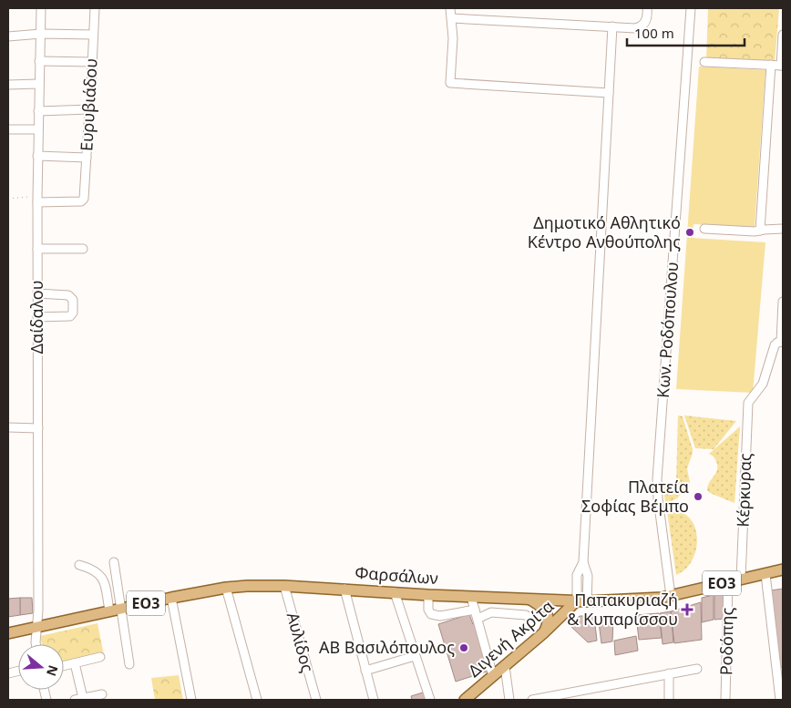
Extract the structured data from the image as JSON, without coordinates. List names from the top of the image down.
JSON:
{
  "streets": {
    "main road": ["Φαρσάλων", "ΕΟ3", "Διγενή Ακρίτα"],
    "street": [
      "Ευρυβιάδου",
      "Δαίδαλου",
      "Κων. Ροδόπουλου",
      "Κέρκυρας",
      "Ροδόπης",
      "Αυλίδος"
    ]
  },
  "crossings": [
    ["Ευρυβιάδου", "Δαίδαλου"],
    ["Δαίδαλου", "Φαρσάλων"],
    ["Κων. Ροδόπουλου", "Φαρσάλων"],
    ["Κέρκυρας", "Φαρσάλων"],
    ["Φαρσάλων", "Διγενή Ακρίτα"],
    ["Φαρσάλων", "Ροδόπης"],
    ["Φαρσάλων", "Αυλίδος"]
  ],
  "places": {
    "other": ["Δημοτικό Αθλητικό Κέντρο Ανθούπολης", "Πλατεία Σοφίας Βέμπο", "ΑΒ Βασιλόπουλος"],
    "health": ["Παπακυριαζή & Κυπαρίσσου"]
  },
  "scale_bar": "100 m",
  "north": "right"
}
